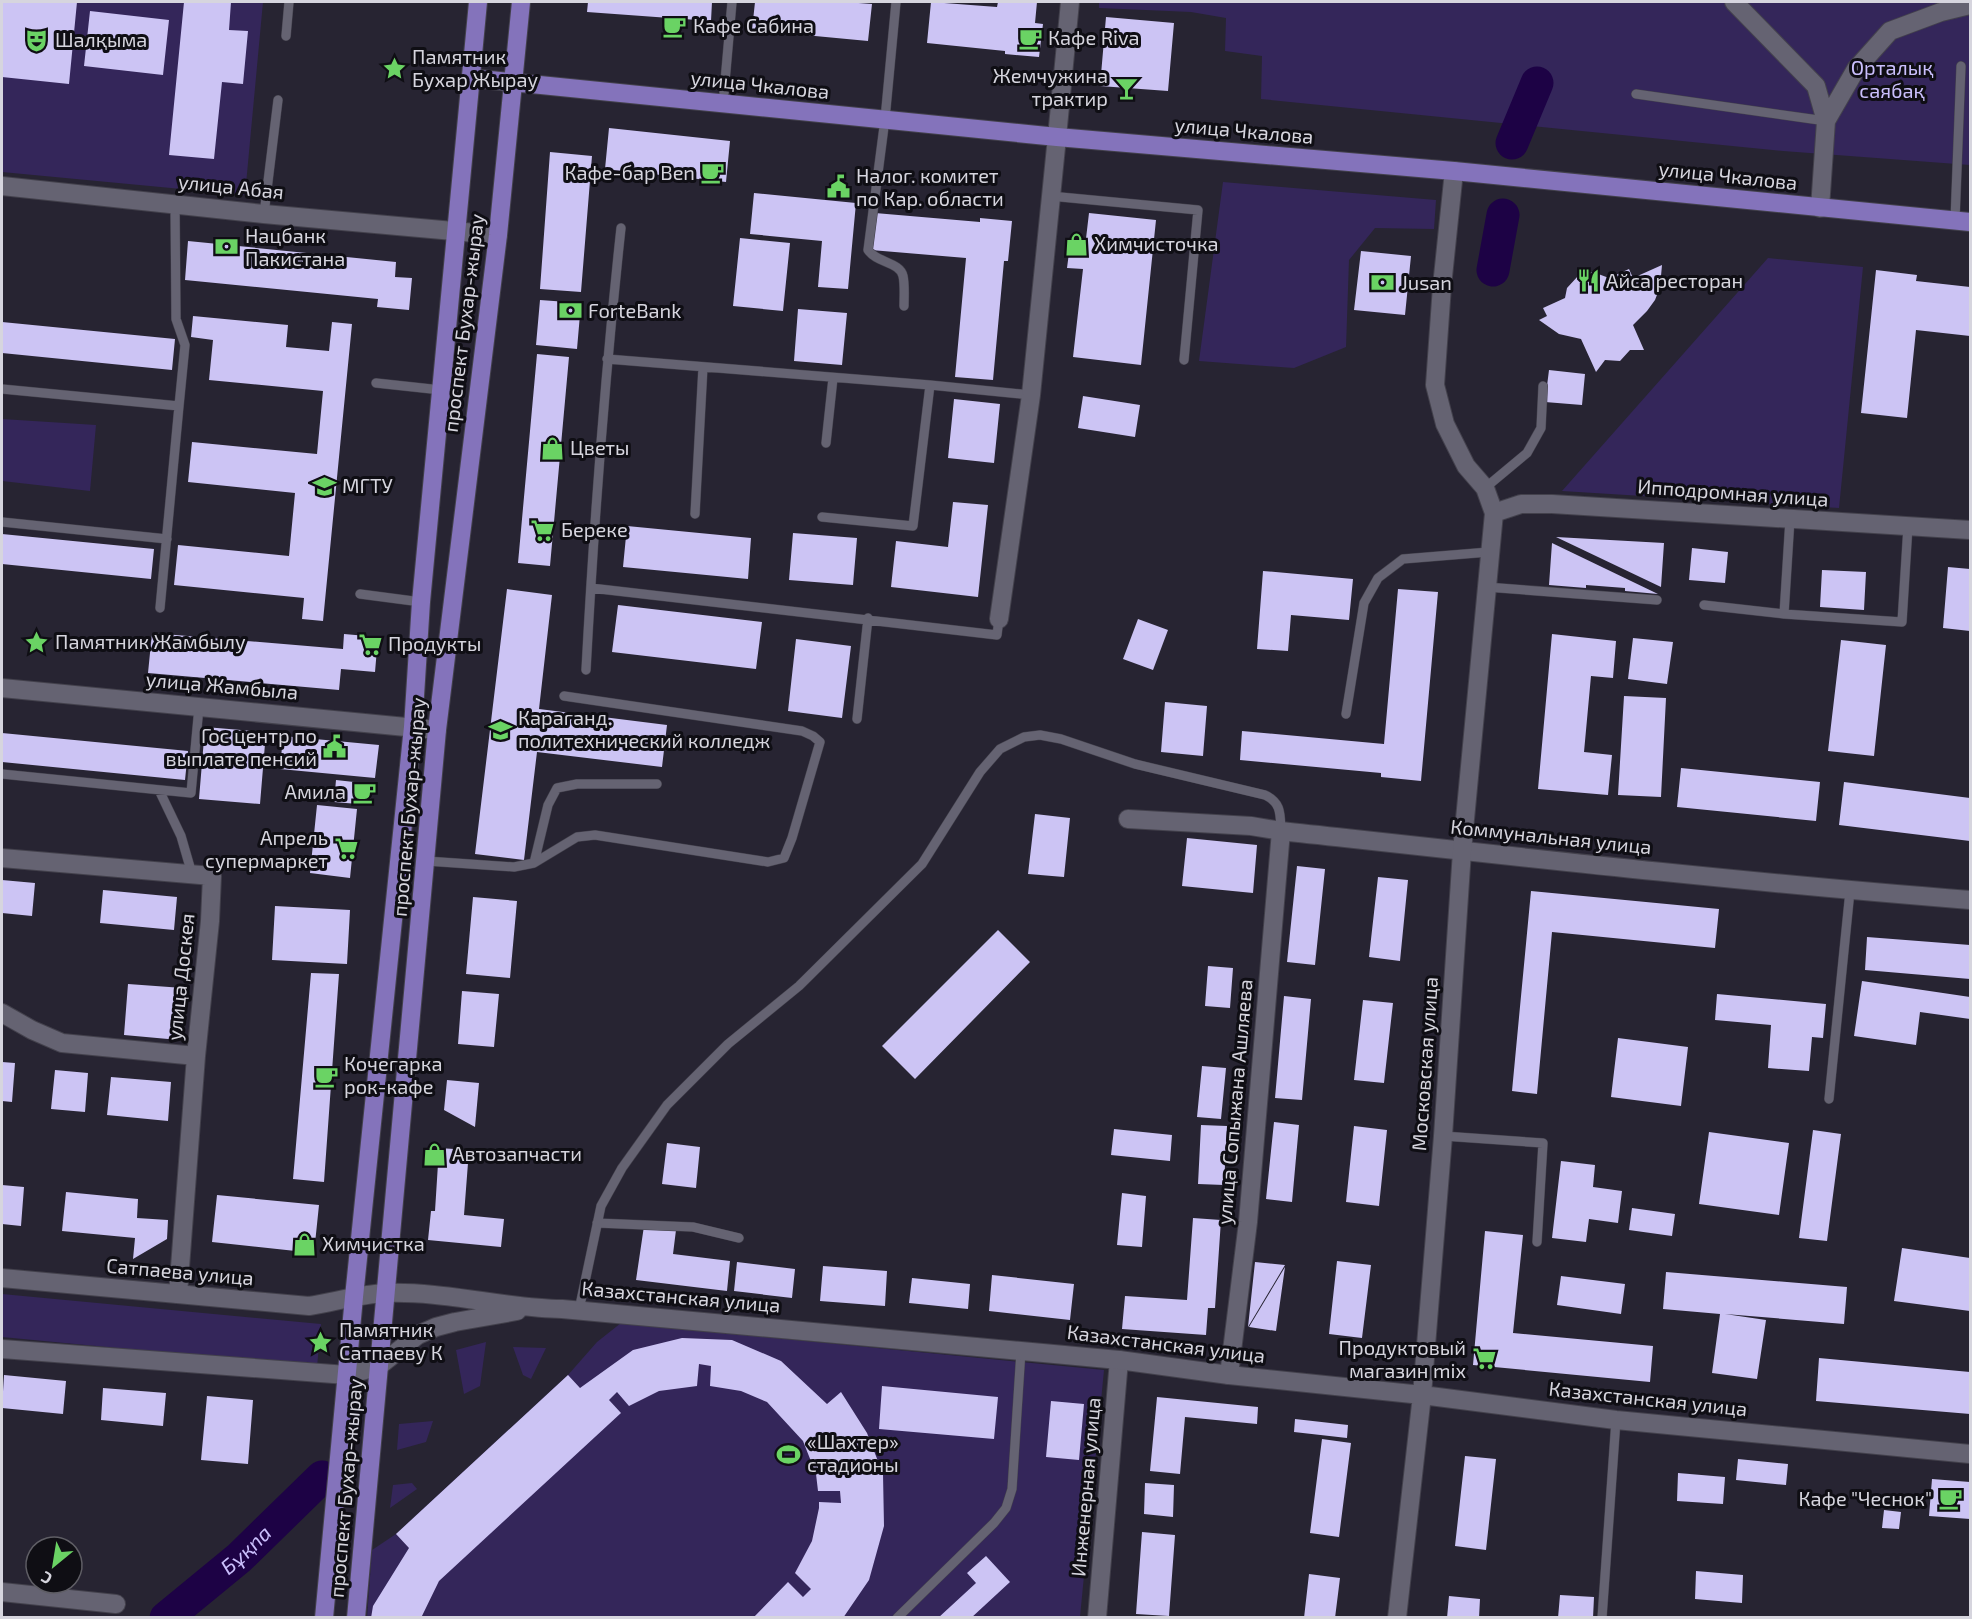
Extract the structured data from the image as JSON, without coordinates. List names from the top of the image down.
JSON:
{
  "streets": {
    "main road": ["улица Чкалова", "проспект Бухар-жырау"],
    "street": [
      "улица Абая",
      "Ипподромная улица",
      "улица Жамбыла",
      "Коммунальная улица",
      "улица Доскея",
      "Московская улица",
      "улица Сопыжана Ашляева",
      "Сатпаева улица",
      "Казахстанская улица",
      "Инженерная улица"
    ]
  },
  "crossings": [
    ["улица Чкалова", "проспект Бухар-жырау"],
    ["улица Абая", "проспект Бухар-жырау"],
    ["проспект Бухар-жырау", "улица Жамбыла"],
    ["проспект Бухар-жырау", "Сатпаева улица"],
    ["проспект Бухар-жырау", "Казахстанская улица"],
    ["Ипподромная улица", "Московская улица"],
    ["Коммунальная улица", "Московская улица"],
    ["Коммунальная улица", "улица Сопыжана Ашляева"],
    ["улица Доскея", "Сатпаева улица"],
    ["Московская улица", "Казахстанская улица"],
    ["улица Сопыжана Ашляева", "Казахстанская улица"],
    ["Сатпаева улица", "Казахстанская улица"],
    ["Казахстанская улица", "Инженерная улица"]
  ],
  "water": ["Бұқпа"],
  "parks": ["Орталық саябақ"],
  "places": {
    "cafe": [
      "Кафе Сабина",
      "Кафе Riva",
      "Кафе-бар Ben",
      "Амила",
      "Кочегарка рок-кафе",
      "Кафе \"Чеснок\""
    ],
    "theatre": ["Шалқыма"],
    "place": ["Памятник Бухар Жырау", "Памятник Жамбылу", "Памятник Сатпаеву К"],
    "bar": ["Жемчужина трактир"],
    "public building": ["Налог. комитет по Кар. области", "Гос центр по выплате пенсий"],
    "shop": [
      "Химчисточка",
      "Цветы",
      "Автозапчасти",
      "Химчистка"
    ],
    "bank": ["Нацбанк Пакистана", "Jusan", "ForteBank"],
    "restaurant": ["Айса ресторан"],
    "school or university": ["МГТУ", "Караганд. политехнический колледж"],
    "supermarket": [
      "Береке",
      "Продукты",
      "Апрель супермаркет",
      "Продуктовый магазин mix"
    ],
    "sports": ["«Шахтер» стадионы"]
  },
  "north": "bottom left"
}
